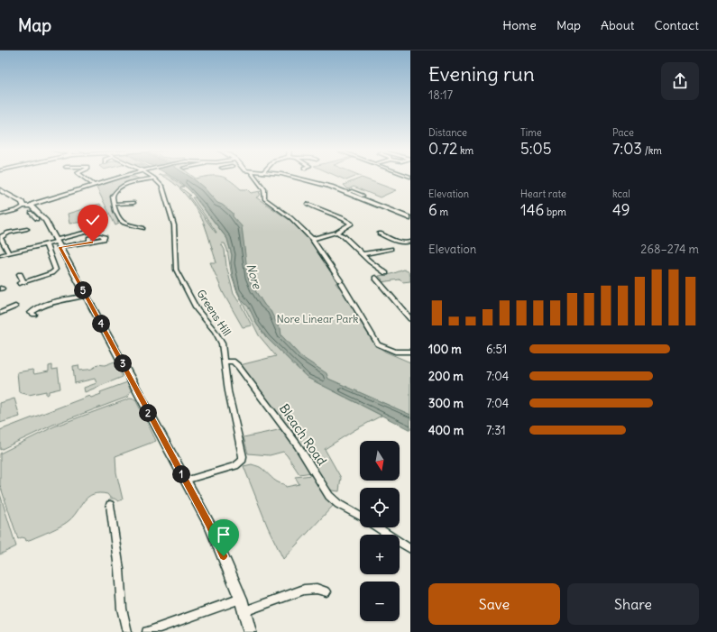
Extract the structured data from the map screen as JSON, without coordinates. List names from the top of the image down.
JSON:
{
  "streets": {
    "street": ["Greens Hill", "Bleach Road"]
  },
  "crossings": [
    ["Greens Hill", "Bleach Road"]
  ],
  "water": ["Nore"],
  "parks": ["Nore Linear Park"],
  "north": "bottom",
  "page": {
    "header": "Map",
    "nav": [
      "Home",
      "Map",
      "About",
      "Contact"
    ],
    "heading": ["Evening run", "18:17"],
    "stats": [
      ["Distance", "0.72 km"],
      ["Time", "5:05"],
      ["Pace", "7:03 /km"],
      ["Elevation", "6 m"],
      ["Heart rate", "146 bpm"],
      ["kcal", "49"]
    ],
    "chart": ["Elevation", "268–274 m"],
    "pins": [
      "5",
      "4",
      "3",
      "2",
      "1"
    ],
    "list": [
      {
        "name": "100 m",
        "note": "6:51"
      },
      {
        "name": "200 m",
        "note": "7:04"
      },
      {
        "name": "300 m",
        "note": "7:04"
      },
      {
        "name": "400 m",
        "note": "7:31"
      }
    ],
    "map_buttons": ["+", "−"],
    "buttons": ["Save", "Share"]
  }
}
